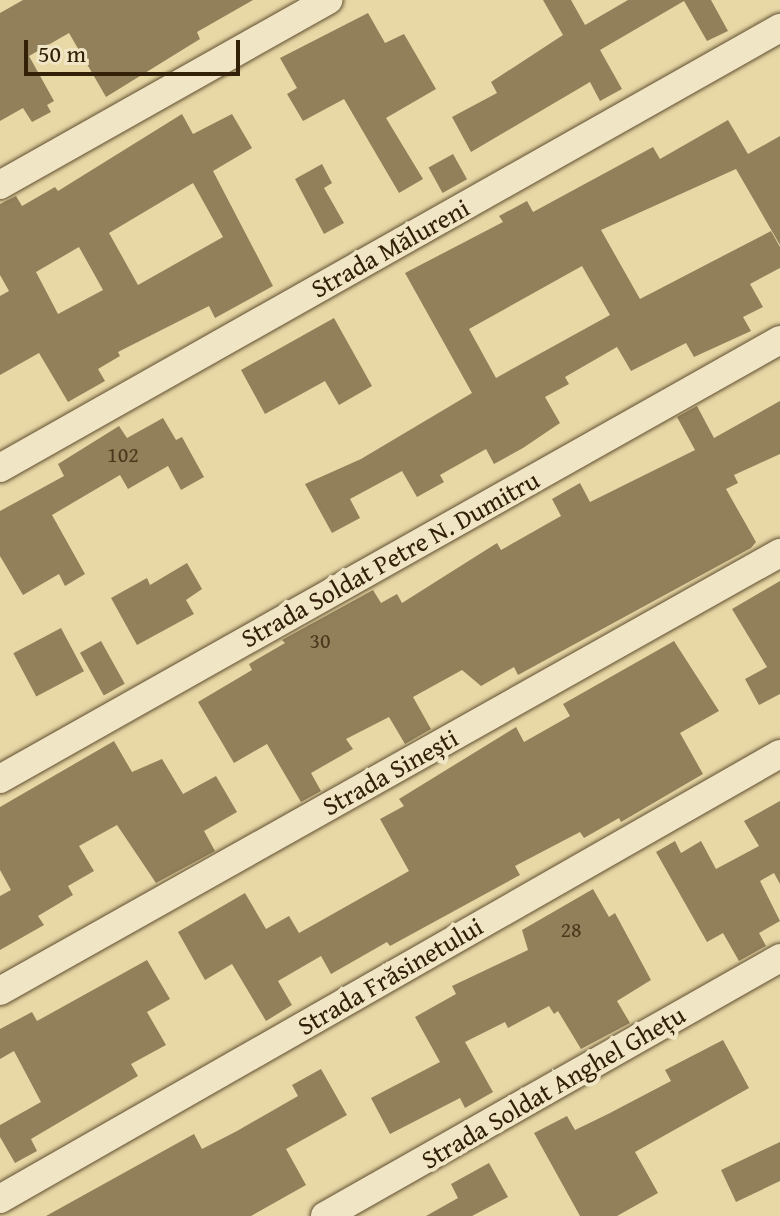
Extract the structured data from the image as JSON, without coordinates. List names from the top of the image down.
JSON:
{
  "streets": {
    "street": [
      "Strada Mălureni",
      "Strada Soldat Petre N. Dumitru",
      "Strada Sinești",
      "Strada Frăsinetului",
      "Strada Soldat Anghel Ghețu"
    ]
  },
  "house_numbers": ["102", "30", "28"],
  "scale_bar": "50 m"
}
